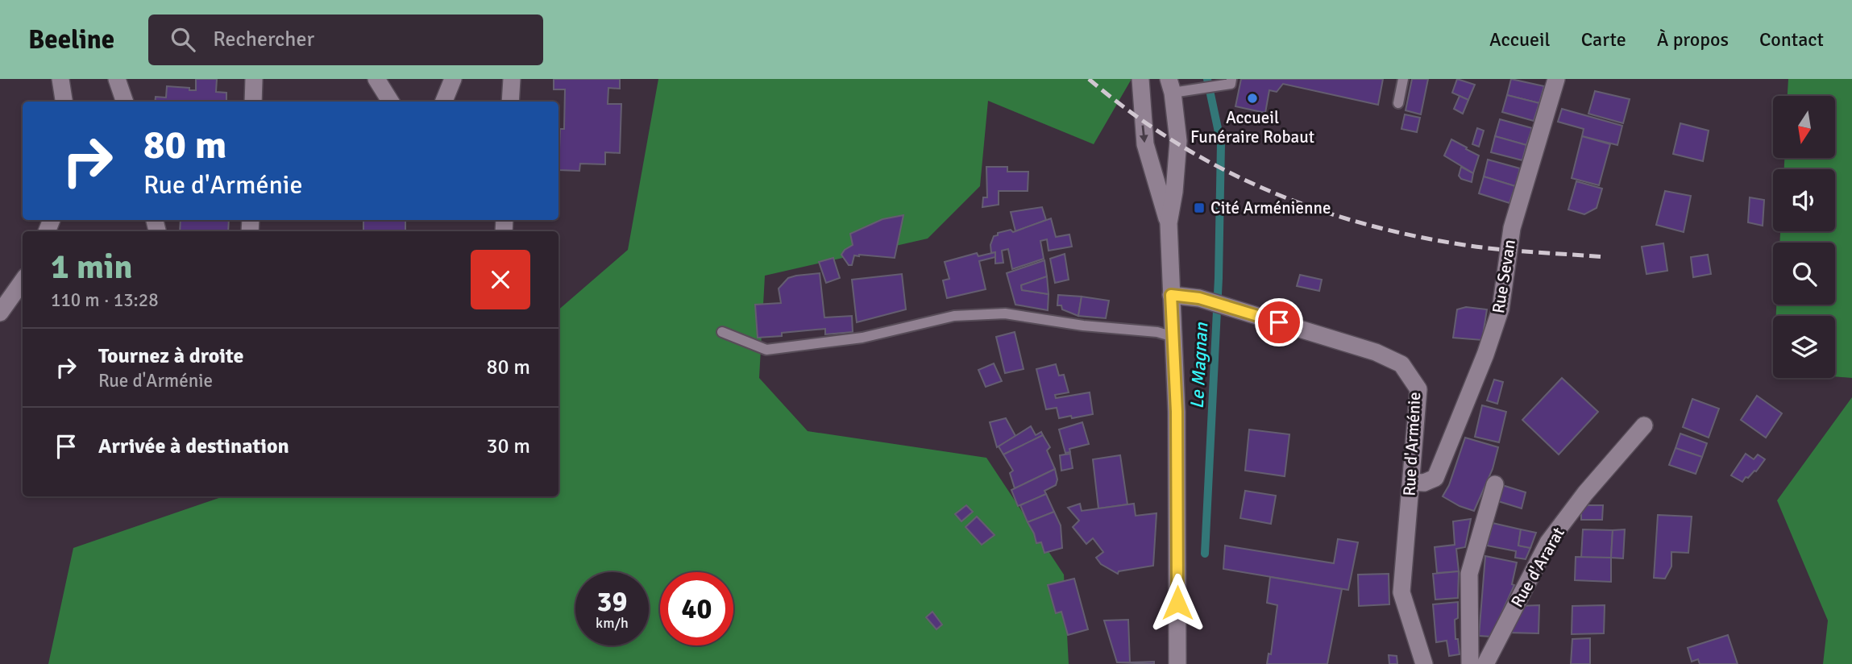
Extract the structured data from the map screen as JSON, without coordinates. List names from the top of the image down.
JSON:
{
  "streets": {
    "street": ["Rue Sevan", "Rue d'Arménie", "Rue d'Ararat"]
  },
  "crossings": [
    ["Rue Sevan", "Rue d'Arménie"]
  ],
  "water": ["Le Magnan"],
  "places": {
    "other": ["Accueil Funéraire Robaut"],
    "transit": ["Cité Arménienne"]
  },
  "north": "bottom",
  "page": {
    "header": "Beeline",
    "search": "Rechercher",
    "nav": [
      "Accueil",
      "Carte",
      "À propos",
      "Contact"
    ],
    "turn": ["80 m", "Rue d'Arménie"],
    "heading": ["1 min", "110 m · 13:28"],
    "list": [
      {
        "name": "Tournez à droite",
        "note": "Rue d'Arménie",
        "value": "80 m"
      },
      {
        "name": "Arrivée à destination",
        "value": "30 m"
      }
    ],
    "speed": "39 km/h",
    "limit": "40"
  }
}
